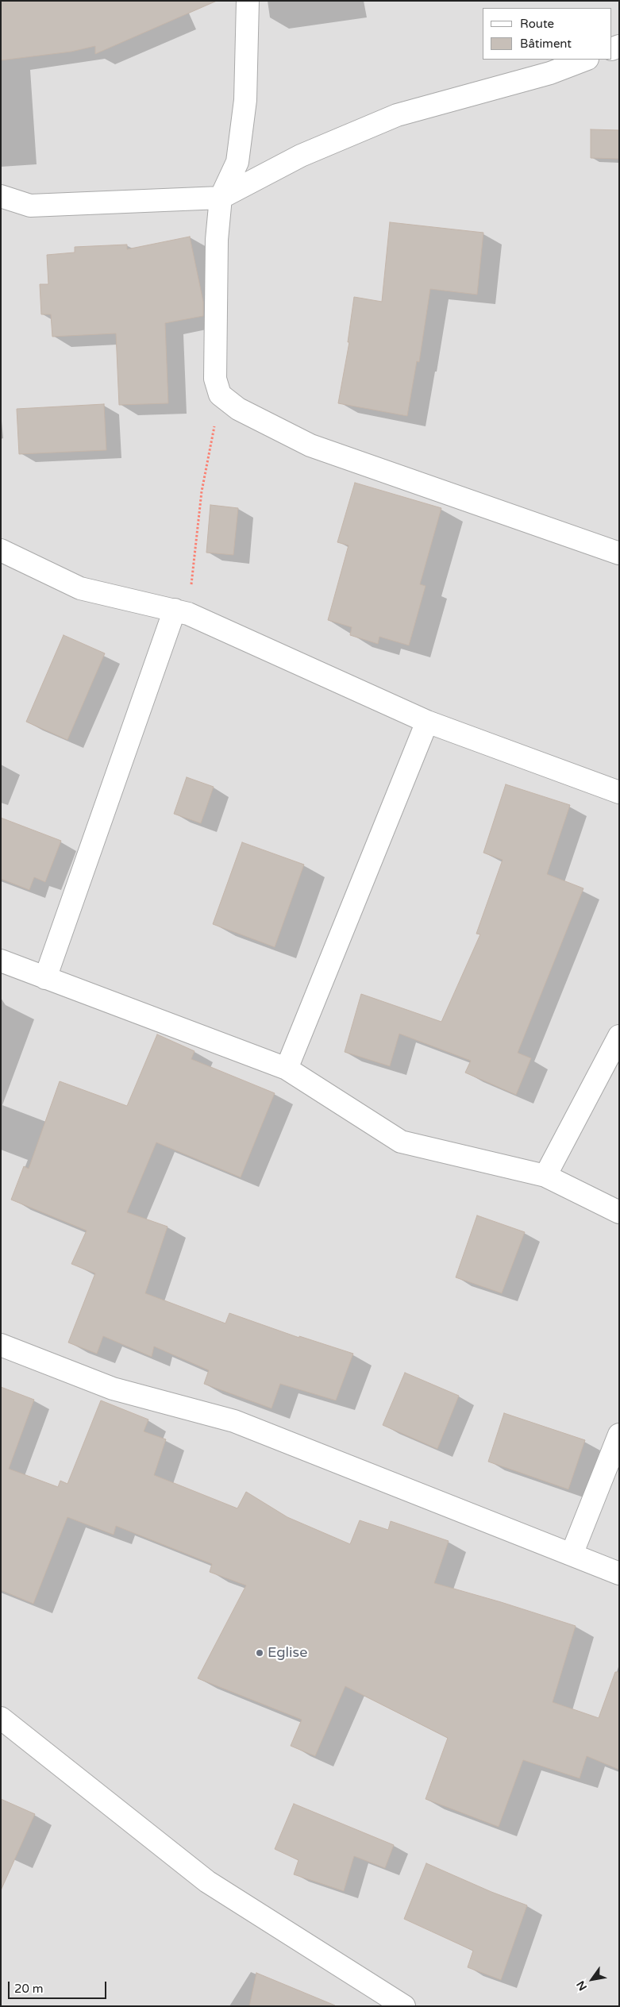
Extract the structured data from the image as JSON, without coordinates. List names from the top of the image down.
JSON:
{
  "places": ["Eglise"],
  "legend": ["Route", "Bâtiment"],
  "scale_bar": "20 m",
  "north": "bottom left"
}
